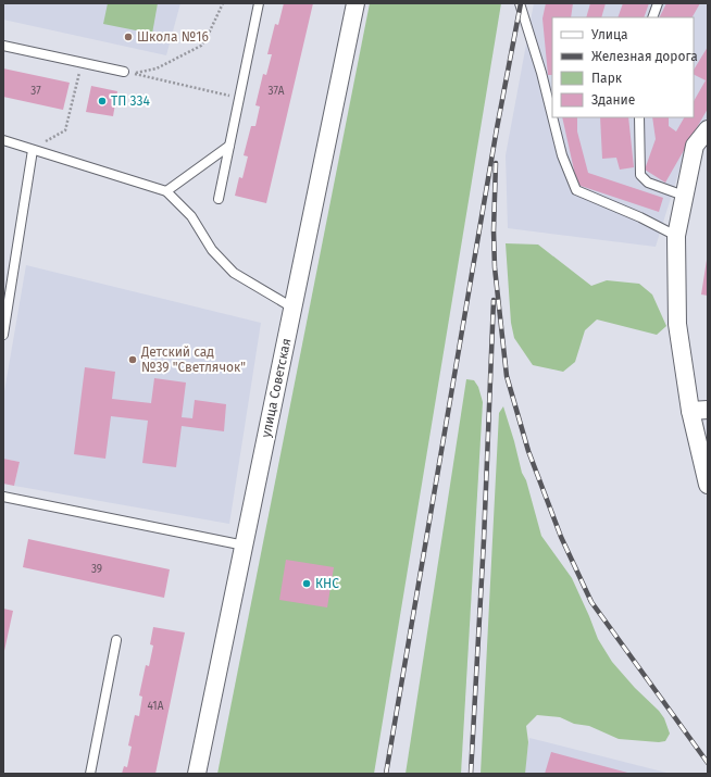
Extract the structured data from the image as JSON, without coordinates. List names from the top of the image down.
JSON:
{
  "streets": {
    "street": ["улица Советская"]
  },
  "places": [
    "Школа №16",
    "ТП 334",
    "Детский сад №39 \"Светлячок\"",
    "КНС"
  ],
  "house_numbers": [
    "37",
    "37А",
    "39",
    "41А"
  ],
  "legend": [
    "Улица",
    "Железная дорога",
    "Парк",
    "Здание"
  ]
}
